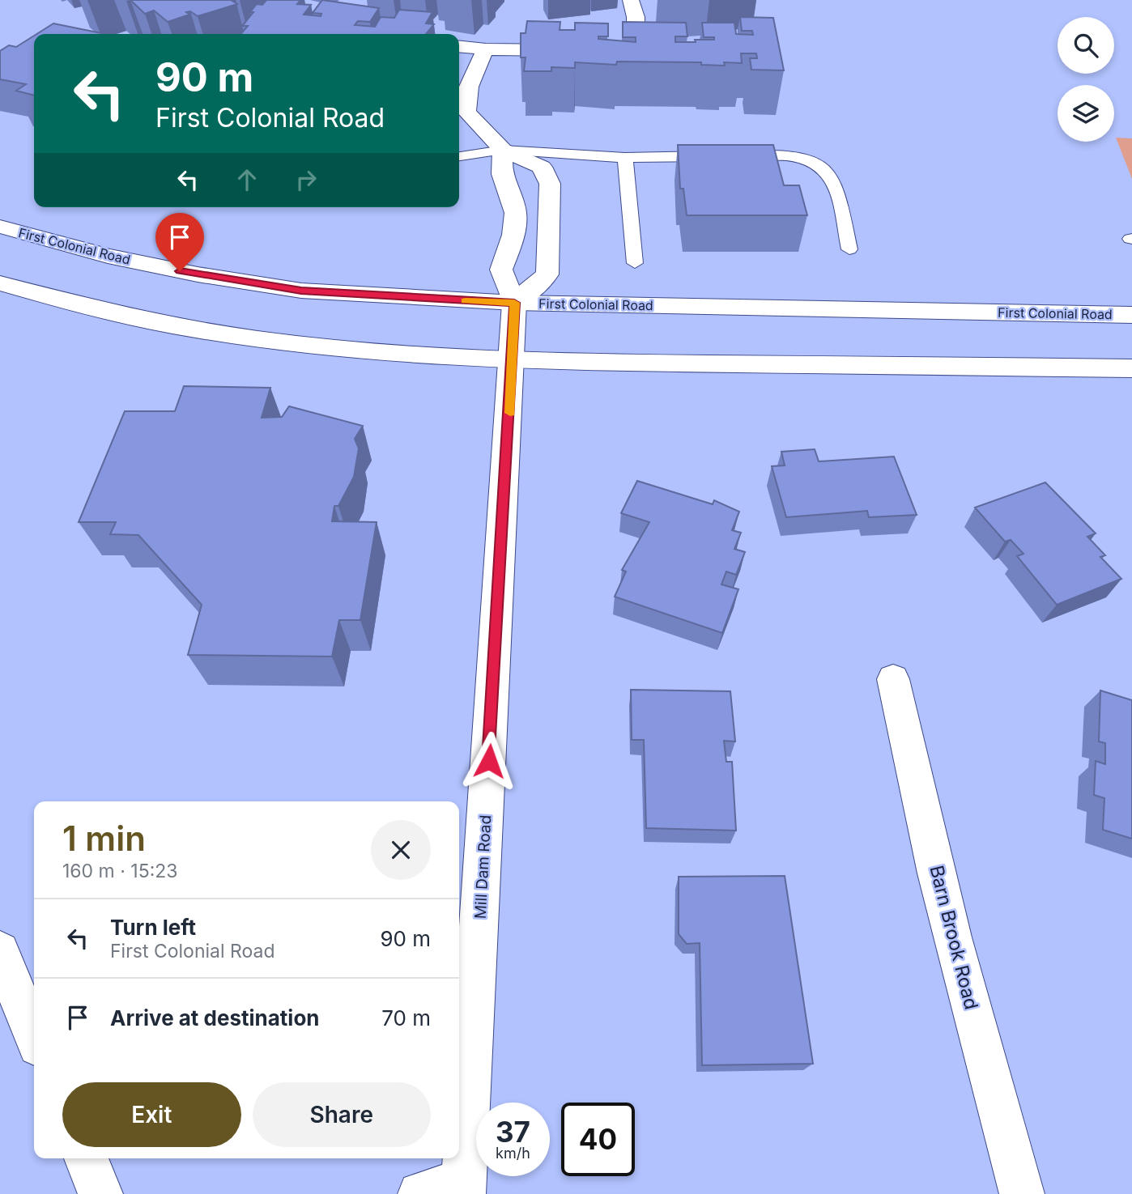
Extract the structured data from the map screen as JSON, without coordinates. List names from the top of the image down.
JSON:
{
  "streets": {
    "street": ["First Colonial Road", "Mill Dam Road", "Barn Brook Road"]
  },
  "crossings": [
    ["First Colonial Road", "Mill Dam Road"]
  ],
  "page": {
    "turn": ["90 m", "First Colonial Road"],
    "heading": ["1 min", "160 m · 15:23"],
    "list": [
      {
        "name": "Turn left",
        "note": "First Colonial Road",
        "value": "90 m"
      },
      {
        "name": "Arrive at destination",
        "value": "70 m"
      }
    ],
    "buttons": ["Exit", "Share"],
    "speed": "37 km/h",
    "limit": "40"
  }
}
